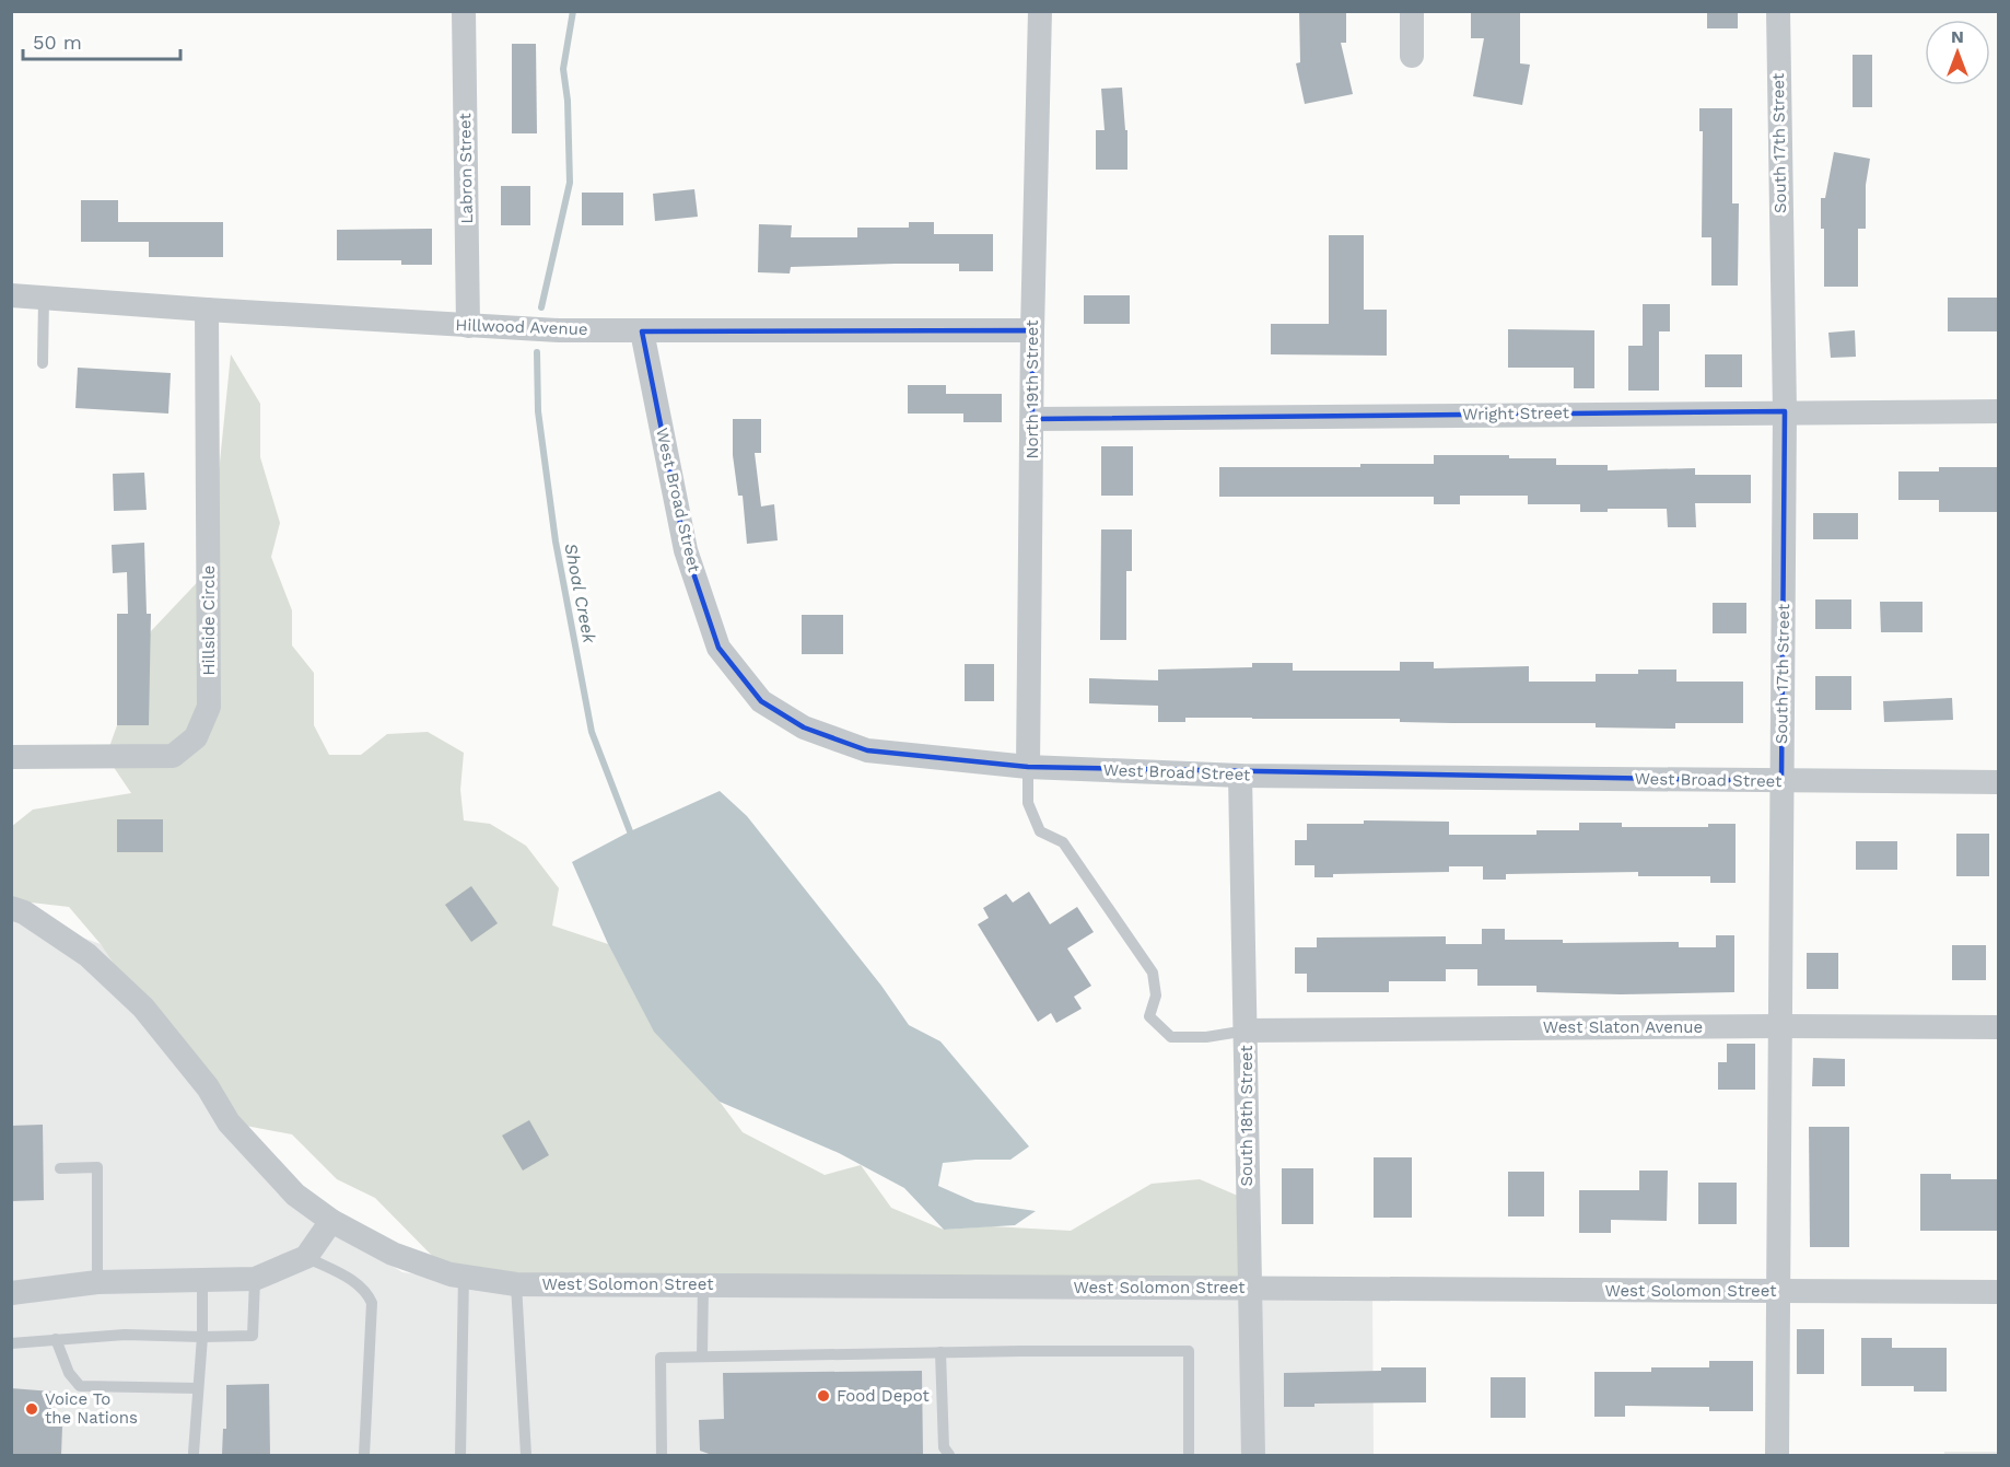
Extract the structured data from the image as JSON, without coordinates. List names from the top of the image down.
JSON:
{
  "streets": {
    "street": [
      "South 17th Street",
      "Labron Street",
      "Hillwood Avenue",
      "North 19th Street",
      "Wright Street",
      "West Broad Street",
      "Hillside Circle",
      "West Slaton Avenue",
      "South 18th Street",
      "West Solomon Street"
    ]
  },
  "crossings": [
    ["South 17th Street", "Wright Street"],
    ["South 17th Street", "West Broad Street"],
    ["South 17th Street", "West Slaton Avenue"],
    ["South 17th Street", "West Solomon Street"],
    ["Labron Street", "Hillwood Avenue"],
    ["Hillwood Avenue", "North 19th Street"],
    ["Hillwood Avenue", "West Broad Street"],
    ["Hillwood Avenue", "Hillside Circle"],
    ["North 19th Street", "Wright Street"],
    ["North 19th Street", "West Broad Street"],
    ["West Broad Street", "South 18th Street"],
    ["West Slaton Avenue", "South 18th Street"],
    ["South 18th Street", "West Solomon Street"]
  ],
  "water": ["Shoal Creek"],
  "places": ["Food Depot", "Voice To the Nations"],
  "scale_bar": "50 m",
  "north": "top"
}
